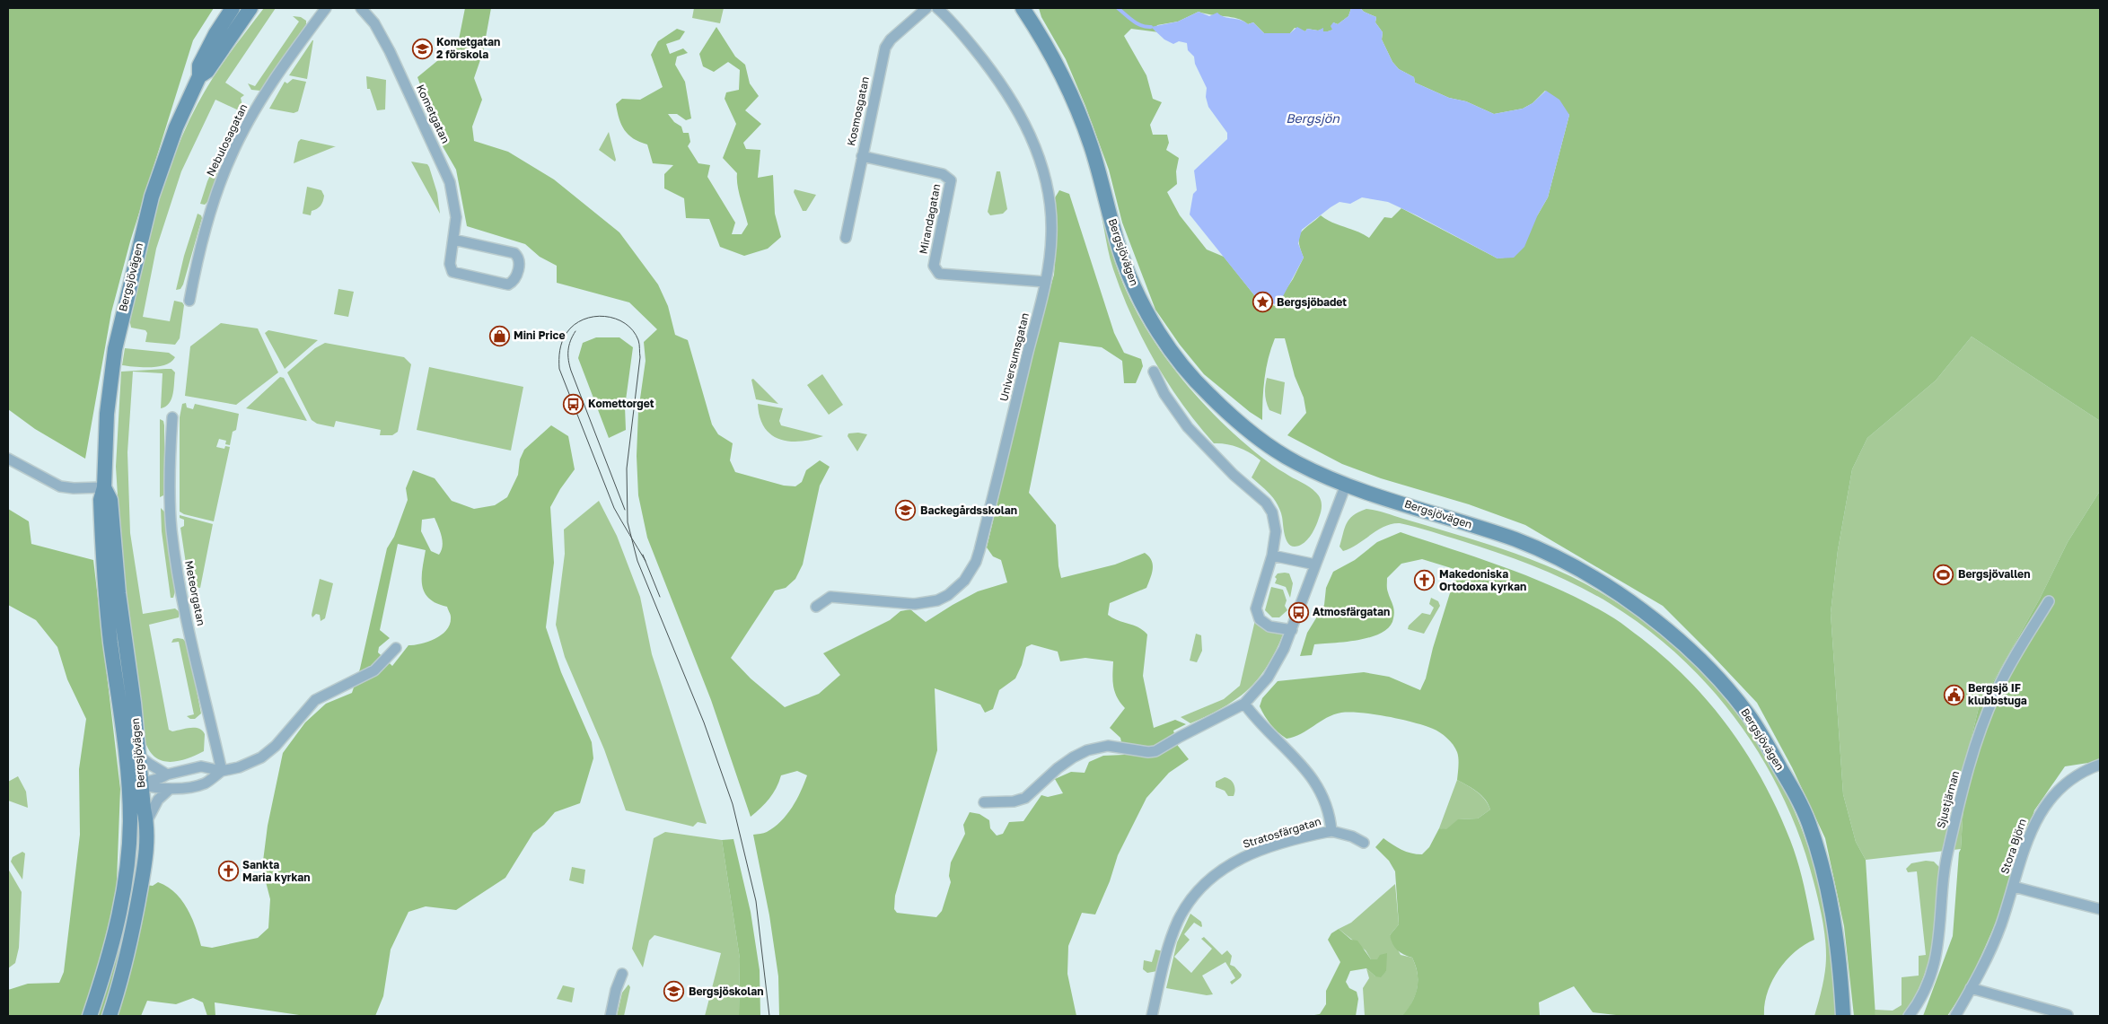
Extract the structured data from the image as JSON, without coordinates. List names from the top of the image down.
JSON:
{
  "streets": {
    "street": [
      "Kosmosgatan",
      "Kometgatan",
      "Nebulosagatan",
      "Mirandagatan",
      "Bergsjövägen",
      "Universumsgatan",
      "Meteorgatan",
      "Sjustjärnan",
      "Stratosfärgatan",
      "Stora Björn"
    ]
  },
  "crossings": [
    ["Kosmosgatan", "Mirandagatan"],
    ["Mirandagatan", "Universumsgatan"]
  ],
  "water": ["Bergsjön"],
  "places": {
    "school or university": ["Kometgatan 2 förskola", "Backegårdsskolan", "Bergsjöskolan"],
    "place": ["Bergsjöbadet"],
    "shop": ["Mini Price"],
    "bus stop": ["Komettorget", "Atmosfärgatan"],
    "sports": ["Bergsjövallen"],
    "church": ["Makedoniska Ortodoxa kyrkan", "Sankta Maria kyrkan"],
    "public building": ["Bergsjö IF klubbstuga"]
  }
}
